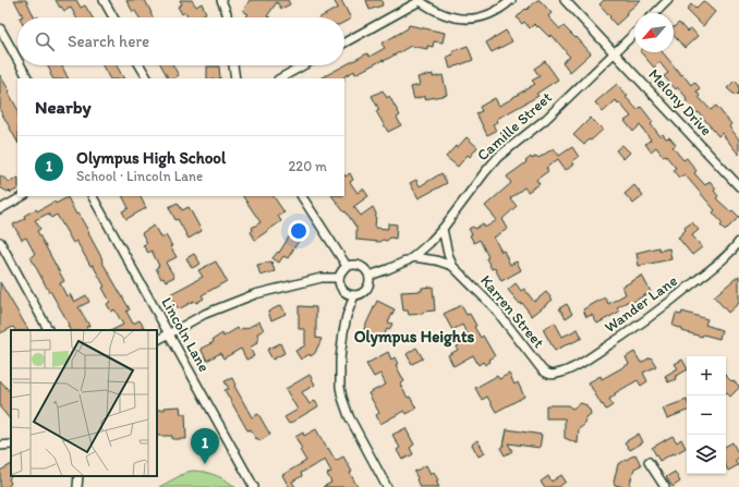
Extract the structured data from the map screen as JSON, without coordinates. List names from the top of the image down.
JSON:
{
  "streets": {
    "street": [
      "Melony Drive",
      "Camille Street",
      "Wander Lane",
      "Karren Street",
      "Lincoln Lane"
    ]
  },
  "crossings": [
    ["Melony Drive", "Camille Street"],
    ["Camille Street", "Karren Street"],
    ["Wander Lane", "Karren Street"]
  ],
  "districts": ["Olympus Heights"],
  "north": "bottom left",
  "page": {
    "search": "Search here",
    "heading": "Nearby",
    "list": [
      {
        "mark": "1",
        "name": "Olympus High School",
        "note": "School · Lincoln Lane",
        "value": "220 m"
      }
    ],
    "map_buttons": ["+", "−"],
    "pins": "1"
  }
}
